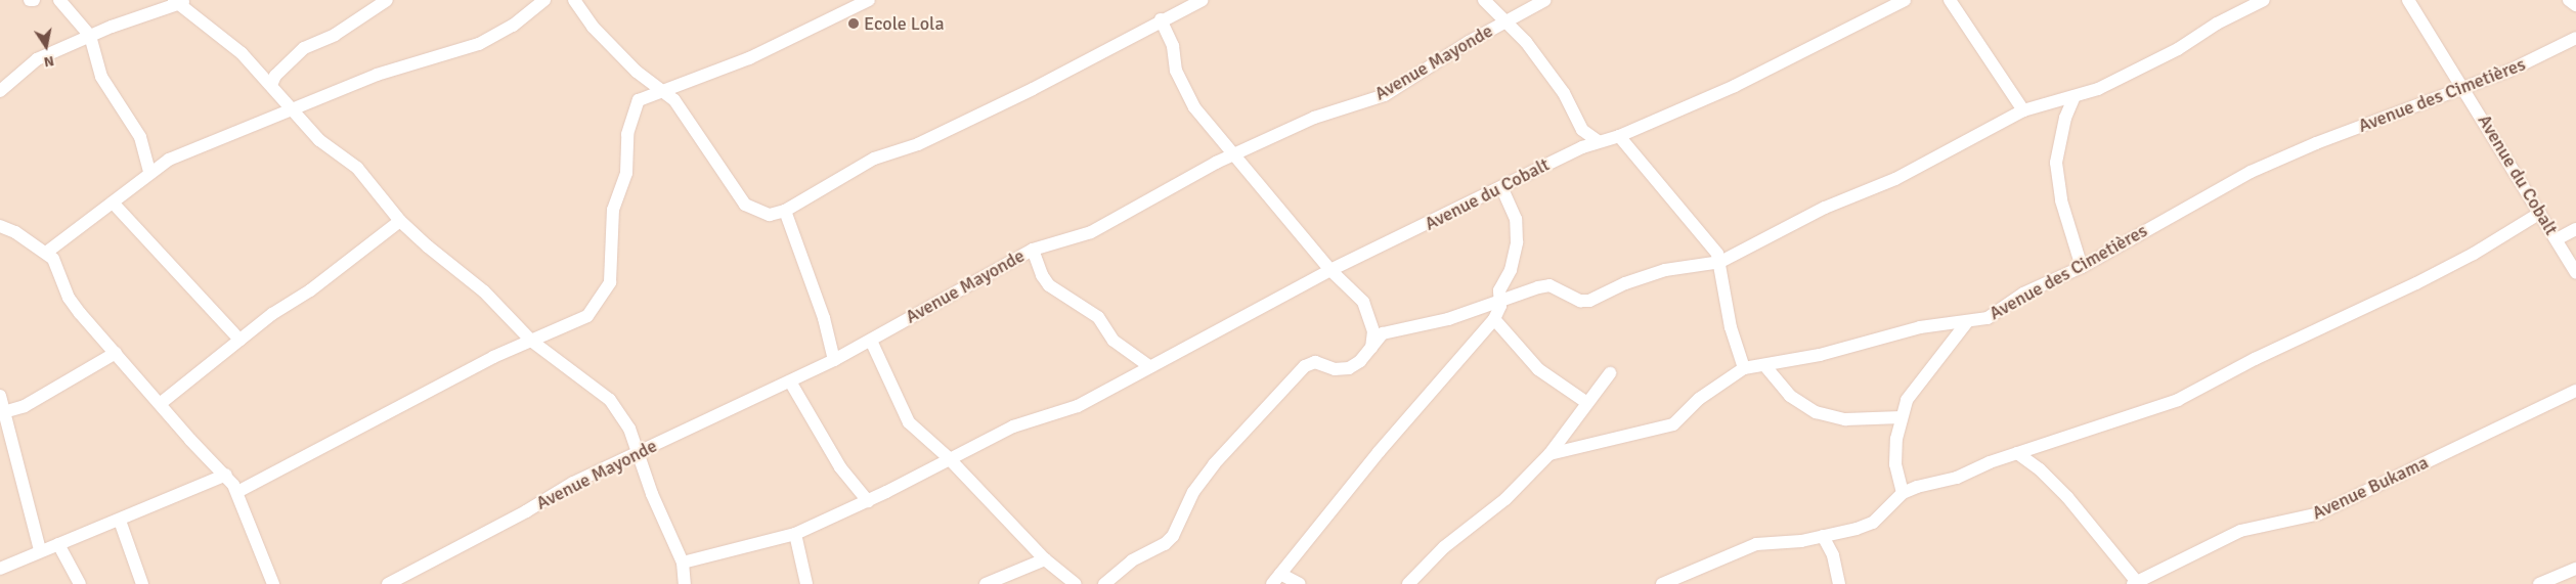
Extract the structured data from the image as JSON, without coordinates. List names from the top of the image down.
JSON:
{
  "streets": {
    "street": [
      "Avenue Mayonde",
      "Avenue des Cimetières",
      "Avenue du Cobalt",
      "Avenue Bukama"
    ]
  },
  "crossings": [
    ["Avenue des Cimetières", "Avenue du Cobalt"]
  ],
  "places": ["Ecole Lola"],
  "north": "bottom"
}
